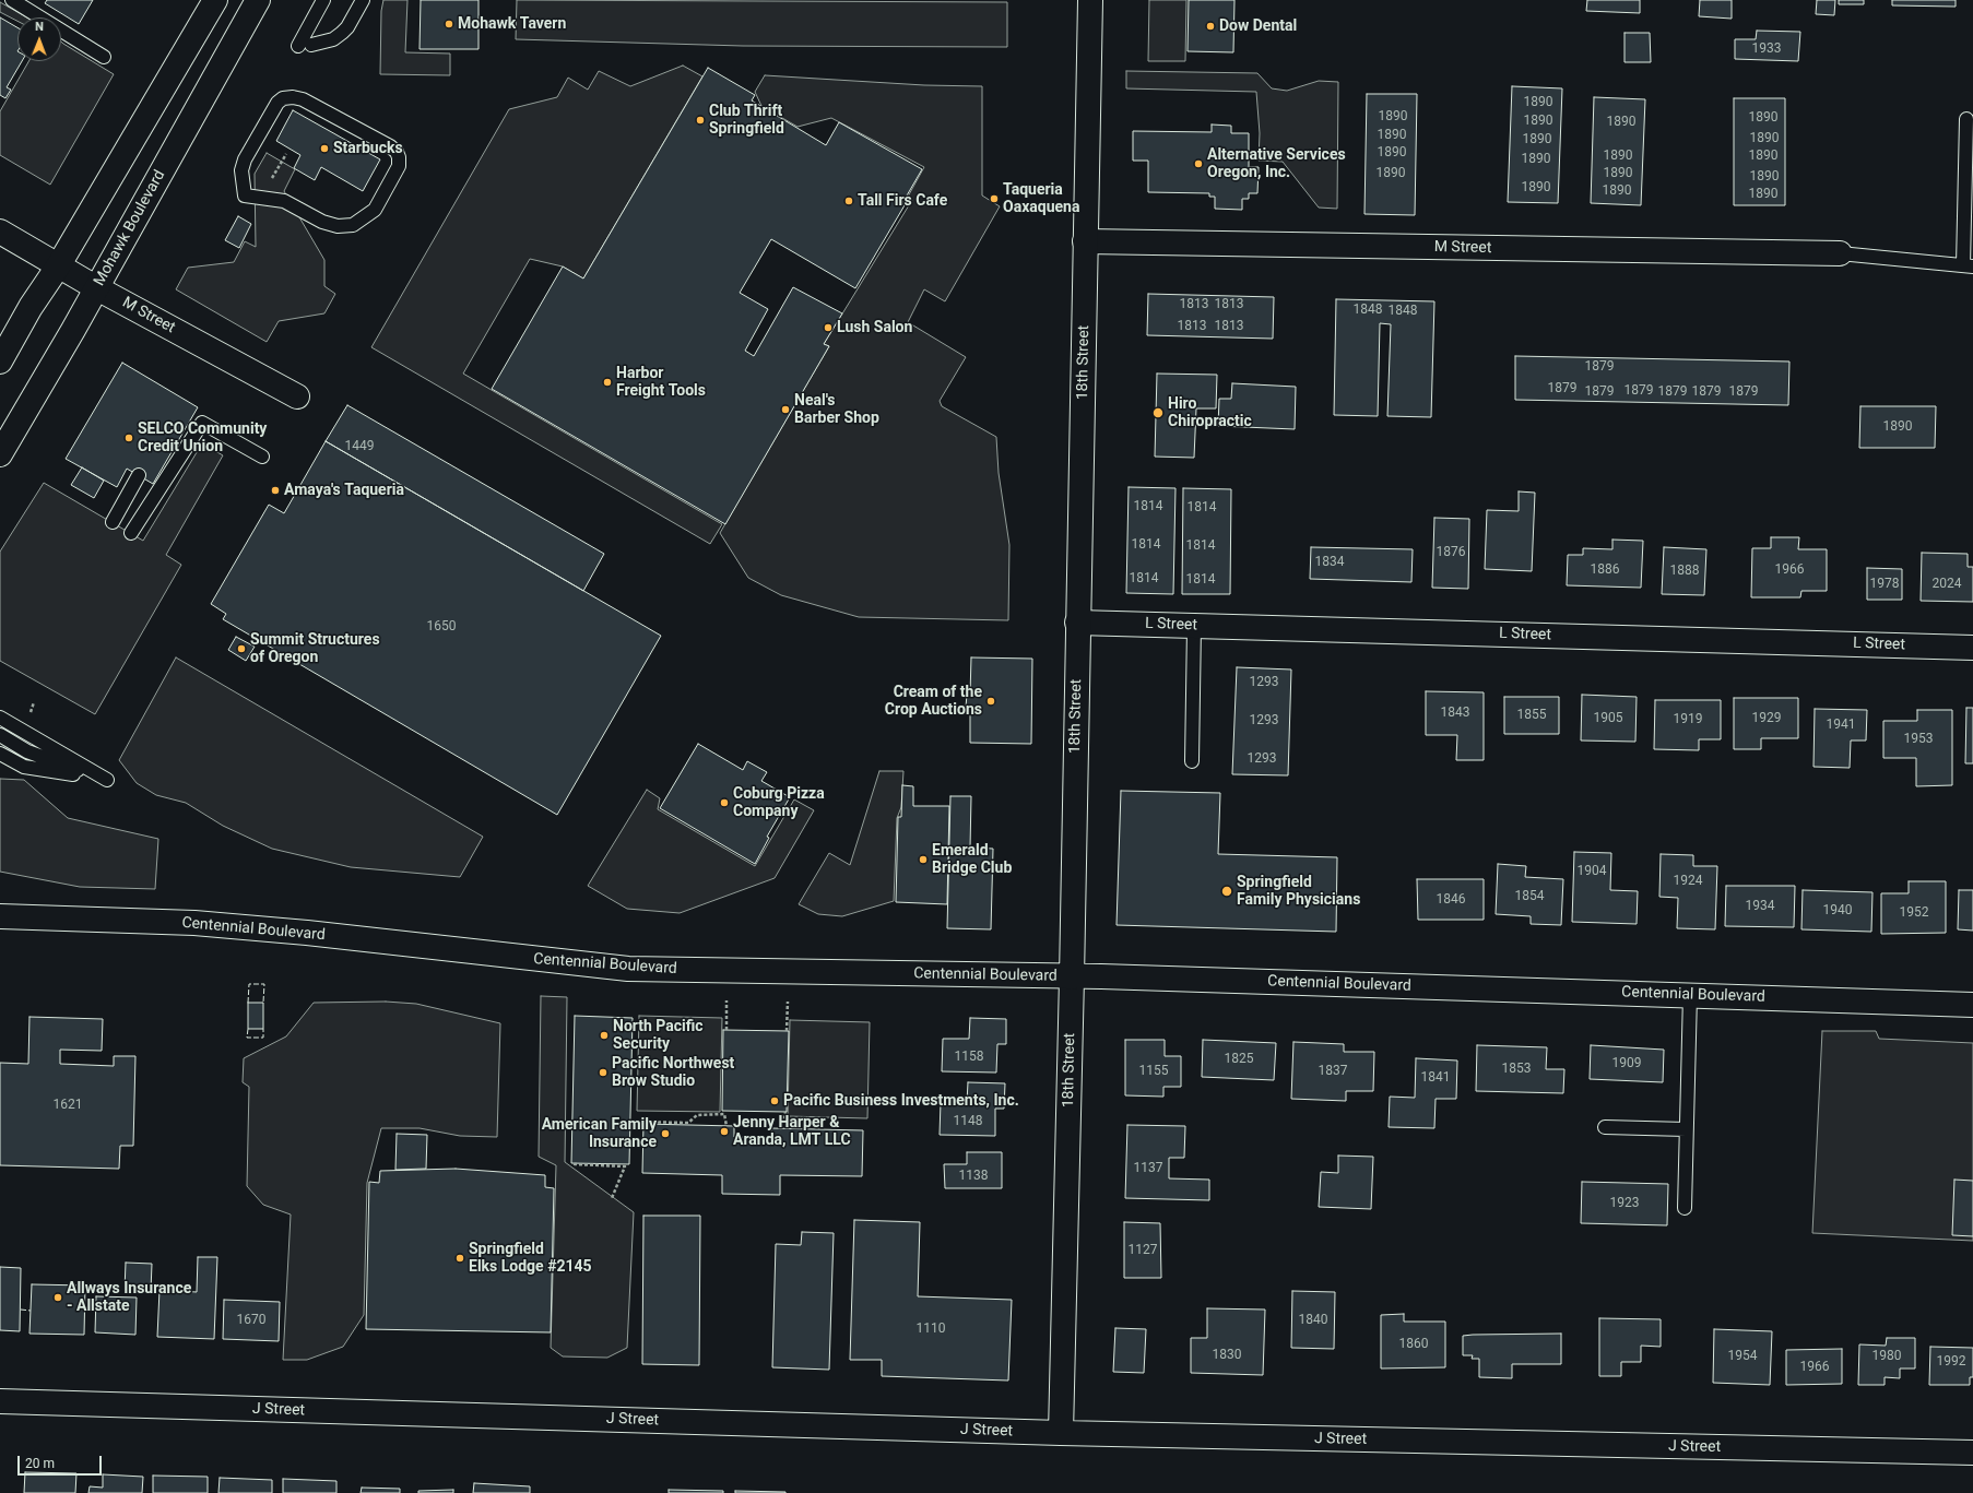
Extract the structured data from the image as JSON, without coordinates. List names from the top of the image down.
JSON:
{
  "streets": {
    "street": [
      "Mohawk Boulevard",
      "M Street",
      "18th Street",
      "L Street",
      "Centennial Boulevard",
      "J Street"
    ]
  },
  "crossings": [
    ["Mohawk Boulevard", "M Street"],
    ["M Street", "18th Street"],
    ["18th Street", "L Street"],
    ["18th Street", "Centennial Boulevard"],
    ["18th Street", "J Street"]
  ],
  "places": [
    "Mohawk Tavern",
    "Dow Dental",
    "Club Thrift Springfield",
    "Starbucks",
    "Alternative Services Oregon, Inc.",
    "Taqueria Oaxaquena",
    "Tall Firs Cafe",
    "Lush Salon",
    "Harbor Freight Tools",
    "Neal's Barber Shop",
    "Hiro Chiropractic",
    "SELCO Community Credit Union",
    "Amaya's Taqueria",
    "Summit Structures of Oregon",
    "Cream of the Crop Auctions",
    "Coburg Pizza Company",
    "Emerald Bridge Club",
    "Springfield Family Physicians",
    "North Pacific Security",
    "Pacific Northwest Brow Studio",
    "Pacific Business Investments, Inc.",
    "Jenny Harper & Aranda, LMT LLC",
    "American Family Insurance",
    "Springfield Elks Lodge #2145",
    "Allways Insurance - Allstate"
  ],
  "house_numbers": [
    "1933",
    "1890",
    "1890",
    "1890",
    "1890",
    "1890",
    "1890",
    "1890",
    "1890",
    "1890",
    "1890",
    "1890",
    "1890",
    "1890",
    "1890",
    "1890",
    "1890",
    "1890",
    "1890",
    "1813",
    "1813",
    "1848",
    "1848",
    "1813",
    "1813",
    "1879",
    "1879",
    "1879",
    "1879",
    "1879",
    "1879",
    "1879",
    "1890",
    "1449",
    "1814",
    "1814",
    "1814",
    "1814",
    "1876",
    "1834",
    "1886",
    "1966",
    "1888",
    "1814",
    "1814",
    "1978",
    "2024",
    "1650",
    "1293",
    "1843",
    "1855",
    "1905",
    "1929",
    "1919",
    "1293",
    "1941",
    "1953",
    "1293",
    "1904",
    "1924",
    "1854",
    "1846",
    "1934",
    "1940",
    "1952",
    "1158",
    "1825",
    "1909",
    "1853",
    "1155",
    "1837",
    "1841",
    "1621",
    "1148",
    "1137",
    "1138",
    "1923",
    "1127",
    "1670",
    "1840",
    "1110",
    "1860",
    "1830",
    "1954",
    "1980",
    "1992",
    "1966"
  ],
  "scale_bar": "20 m",
  "north": "top"
}
